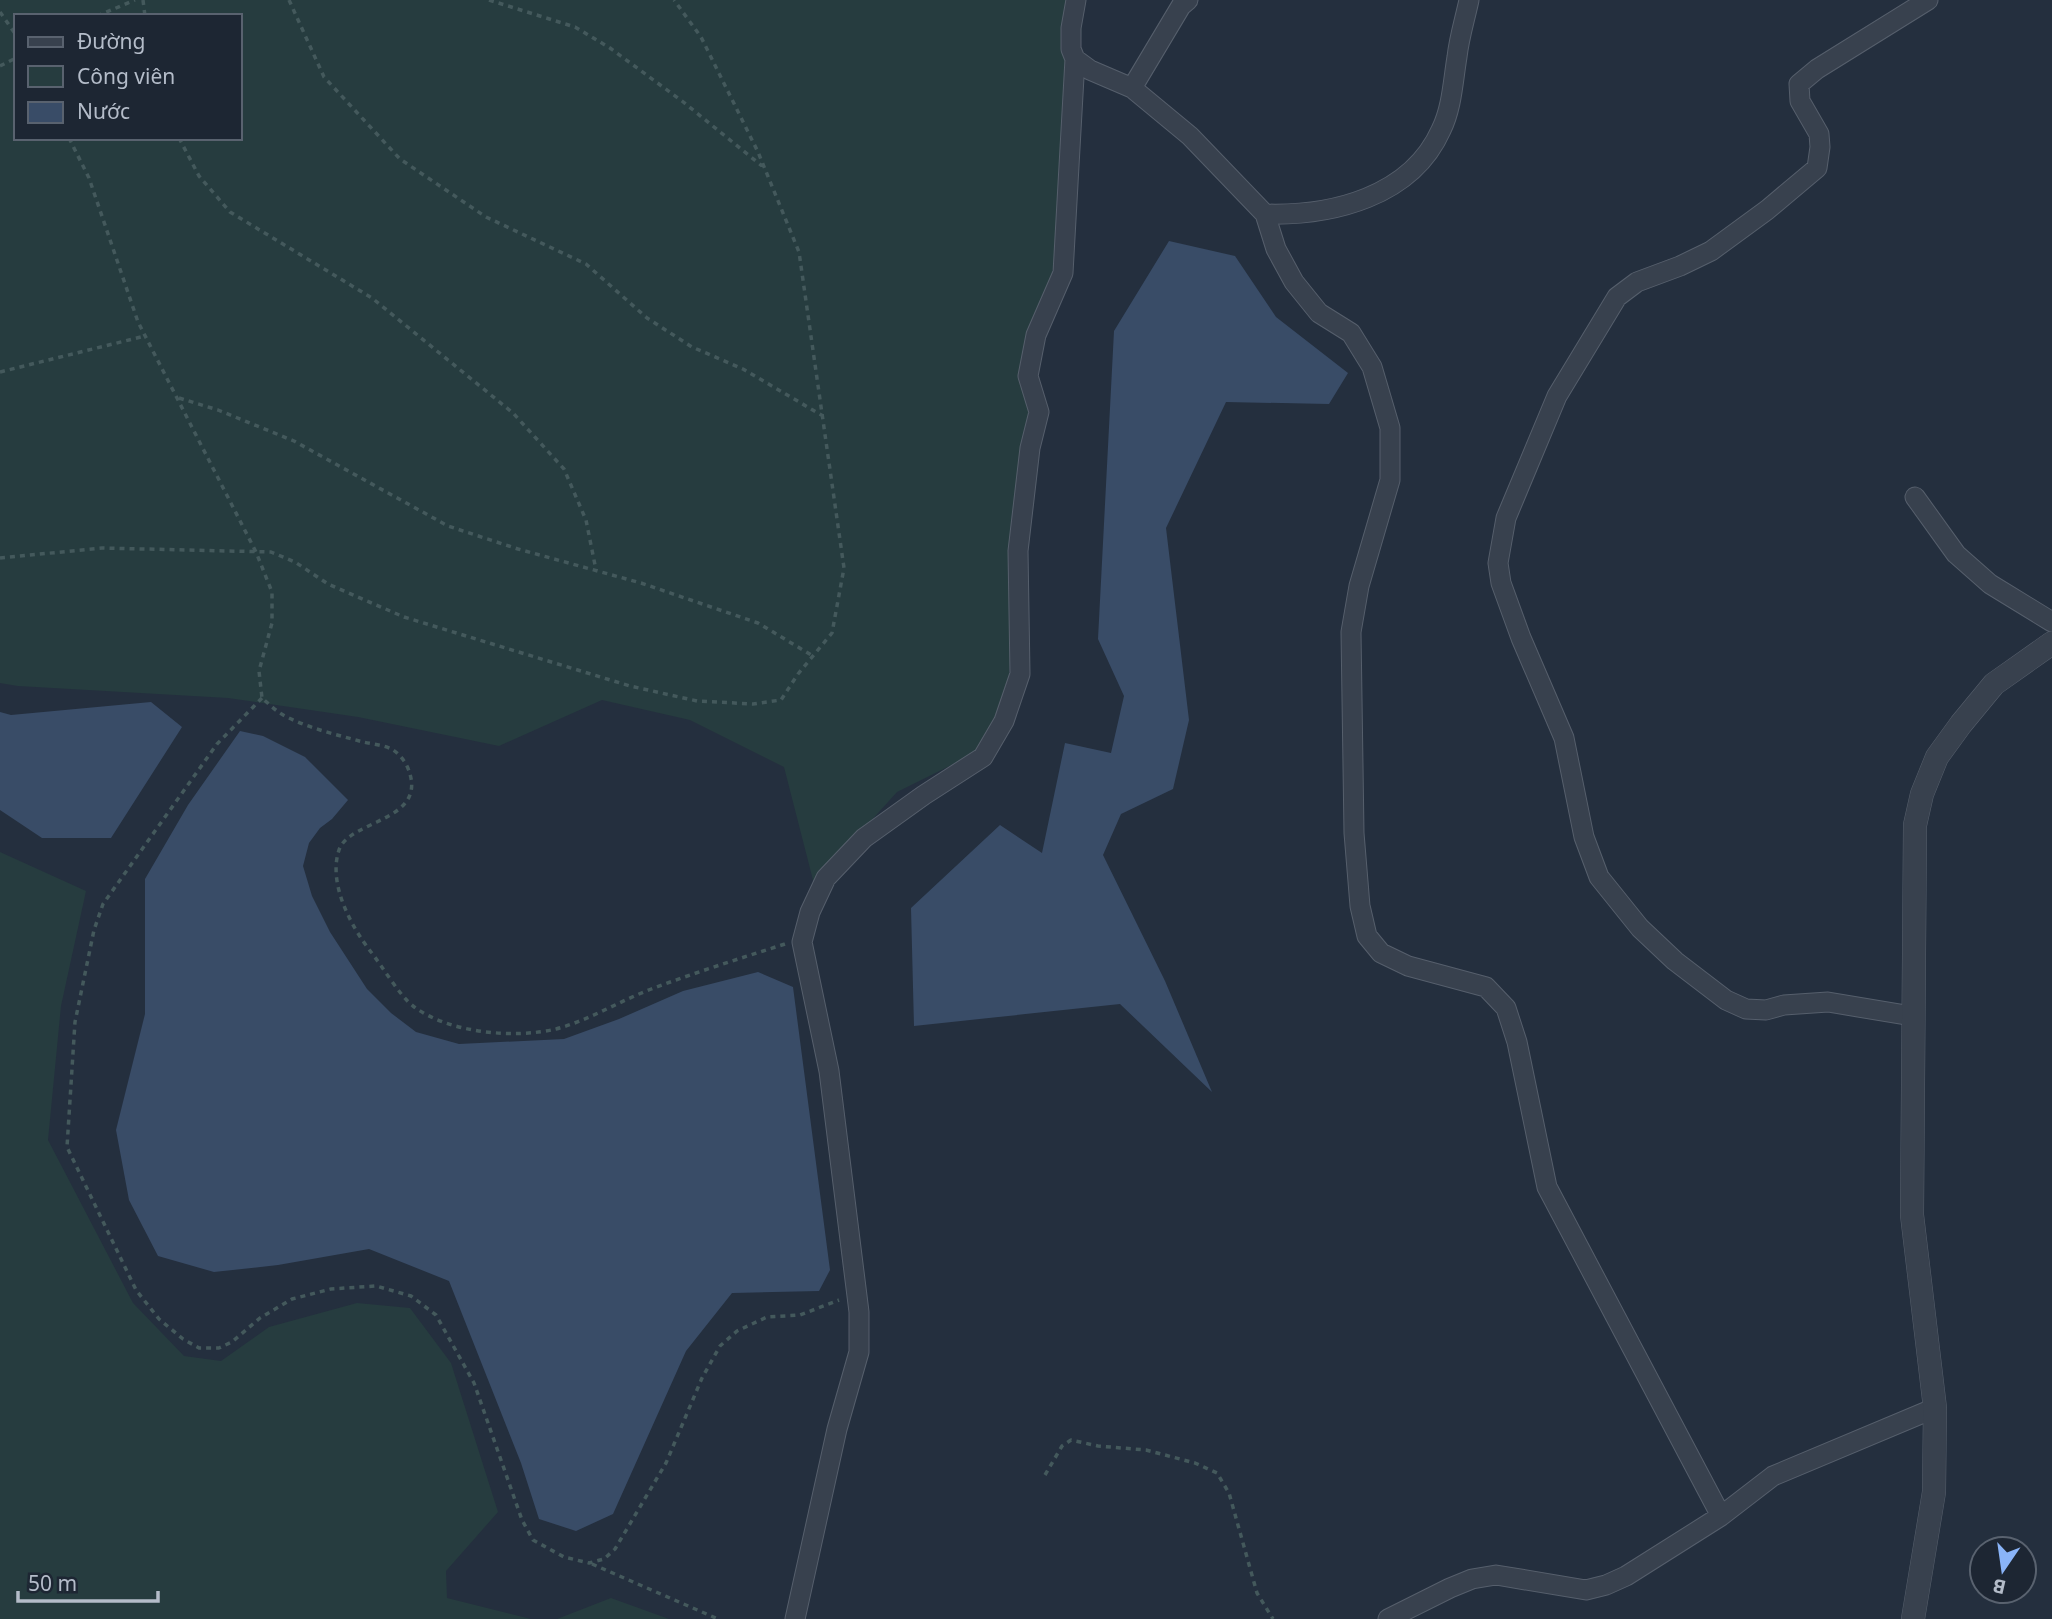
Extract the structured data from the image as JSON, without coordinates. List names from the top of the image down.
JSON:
{
  "legend": ["Đường", "Công viên", "Nước"],
  "scale_bar": "50 m",
  "north": "bottom"
}
